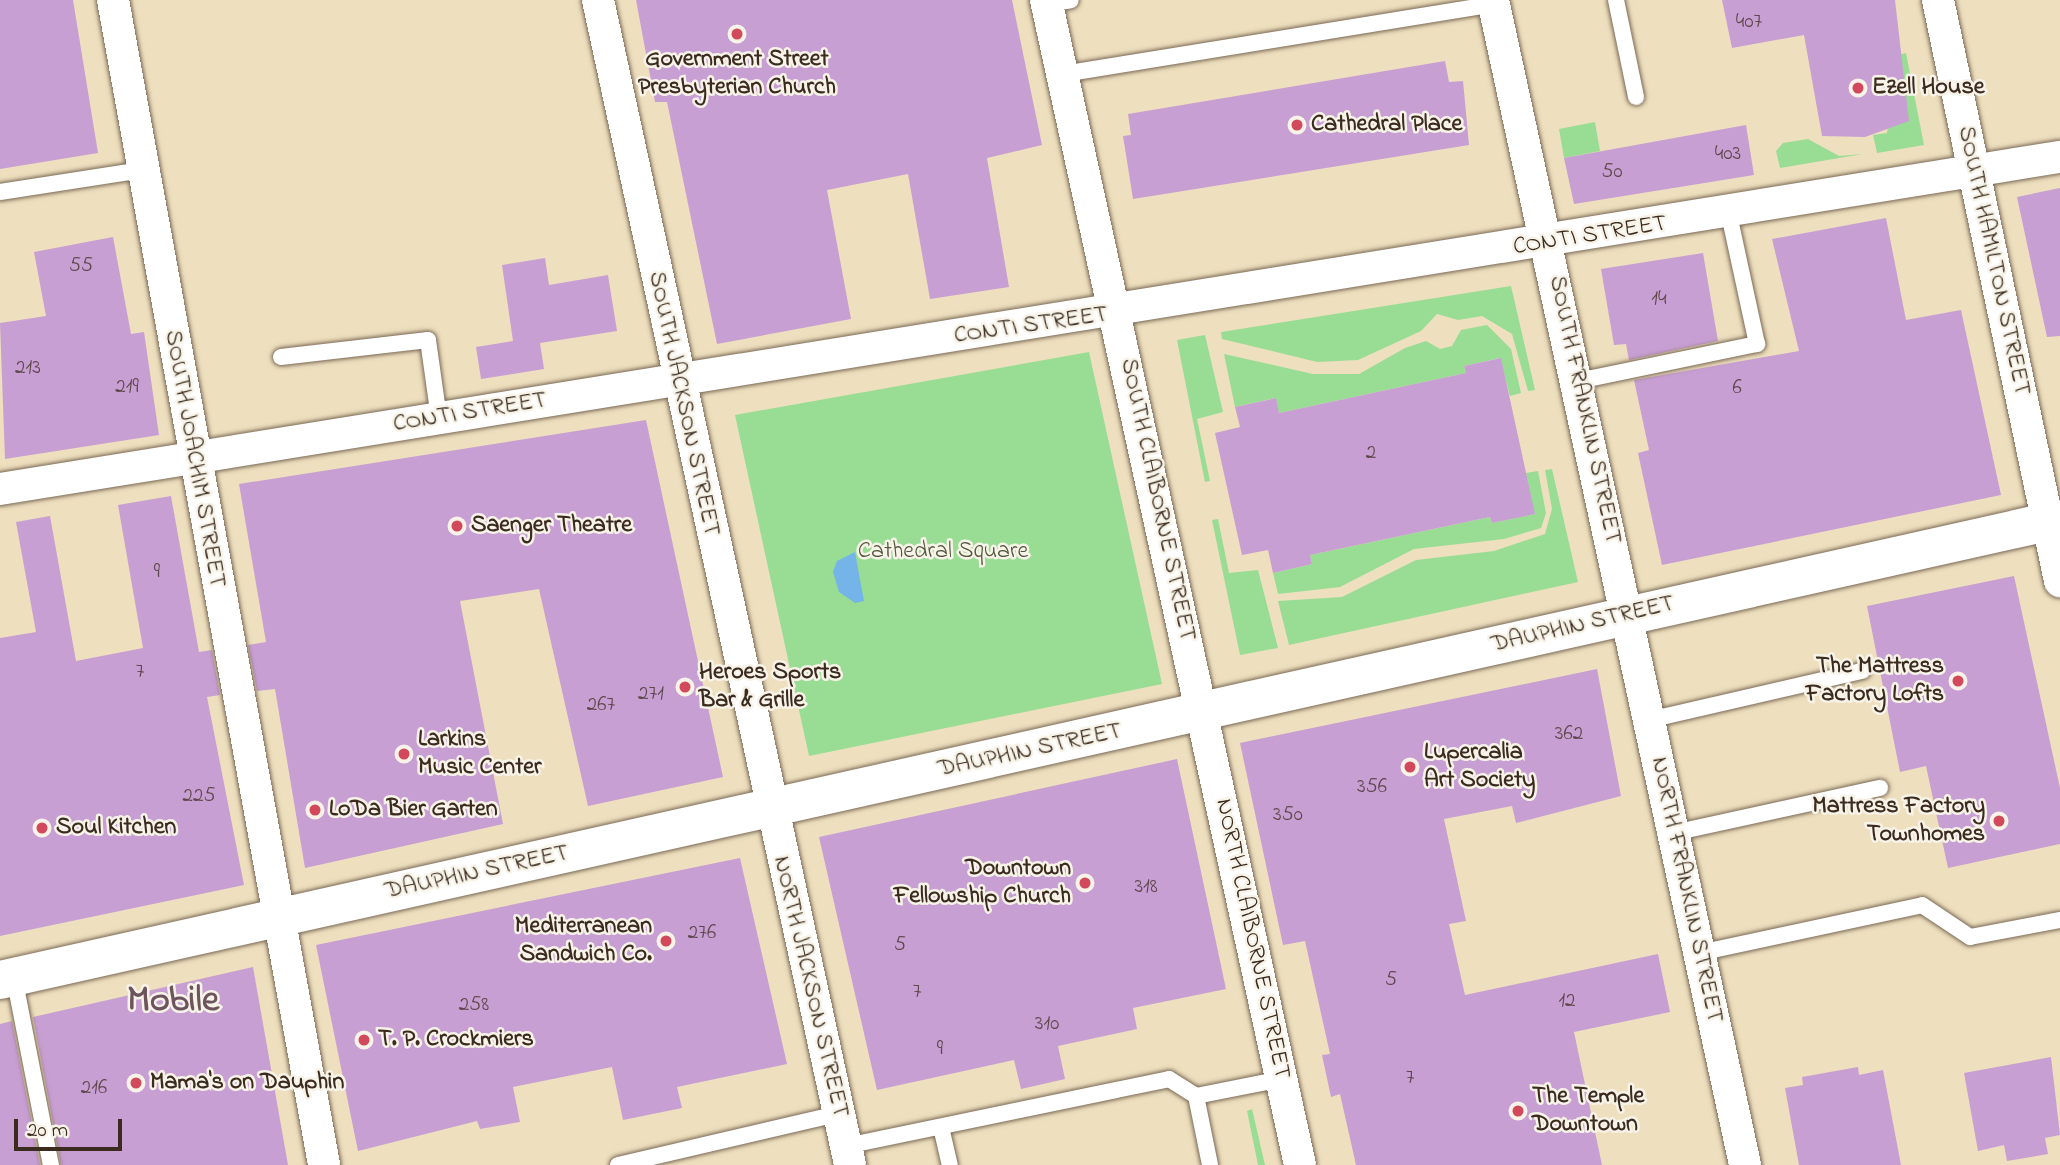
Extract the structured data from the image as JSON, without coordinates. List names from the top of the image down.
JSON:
{
  "streets": {
    "street": [
      "CONTI STREET",
      "SOUTH HAMILTON STREET",
      "SOUTH JACKSON STREET",
      "SOUTH FRANKLIN STREET",
      "SOUTH JOACHIM STREET",
      "SOUTH CLAIBORNE STREET",
      "DAUPHIN STREET",
      "NORTH FRANKLIN STREET",
      "NORTH CLAIBORNE STREET",
      "NORTH JACKSON STREET"
    ]
  },
  "crossings": [
    ["CONTI STREET", "SOUTH HAMILTON STREET"],
    ["CONTI STREET", "SOUTH JACKSON STREET"],
    ["CONTI STREET", "SOUTH FRANKLIN STREET"],
    ["CONTI STREET", "SOUTH JOACHIM STREET"],
    ["CONTI STREET", "SOUTH CLAIBORNE STREET"],
    ["SOUTH HAMILTON STREET", "DAUPHIN STREET"],
    ["SOUTH JACKSON STREET", "DAUPHIN STREET"],
    ["SOUTH JACKSON STREET", "NORTH JACKSON STREET"],
    ["SOUTH FRANKLIN STREET", "DAUPHIN STREET"],
    ["SOUTH FRANKLIN STREET", "NORTH FRANKLIN STREET"],
    ["SOUTH JOACHIM STREET", "DAUPHIN STREET"],
    ["SOUTH CLAIBORNE STREET", "DAUPHIN STREET"],
    ["SOUTH CLAIBORNE STREET", "NORTH CLAIBORNE STREET"],
    ["DAUPHIN STREET", "NORTH FRANKLIN STREET"],
    ["DAUPHIN STREET", "NORTH CLAIBORNE STREET"],
    ["DAUPHIN STREET", "NORTH JACKSON STREET"]
  ],
  "districts": ["Mobile"],
  "parks": ["Cathedral Square"],
  "places": [
    "Government Street Presbyterian Church",
    "Ezell House",
    "Cathedral Place",
    "Saenger Theatre",
    "The Mattress Factory Lofts",
    "Heroes Sports Bar & Grille",
    "Larkins Music Center",
    "Lupercalia Art Society",
    "LoDa Bier Garten",
    "Mattress Factory Townhomes",
    "Soul Kitchen",
    "Downtown Fellowship Church",
    "Mediterranean Sandwich Co.",
    "T. P. Crockmiers",
    "Mama's on Dauphin",
    "The Temple Downtown"
  ],
  "house_numbers": [
    "407",
    "403",
    "50",
    "55",
    "14",
    "213",
    "219",
    "6",
    "2",
    "9",
    "7",
    "271",
    "267",
    "362",
    "356",
    "225",
    "350",
    "318",
    "276",
    "5",
    "5",
    "7",
    "12",
    "258",
    "310",
    "9",
    "7",
    "216"
  ],
  "scale_bar": "20 m"
}
